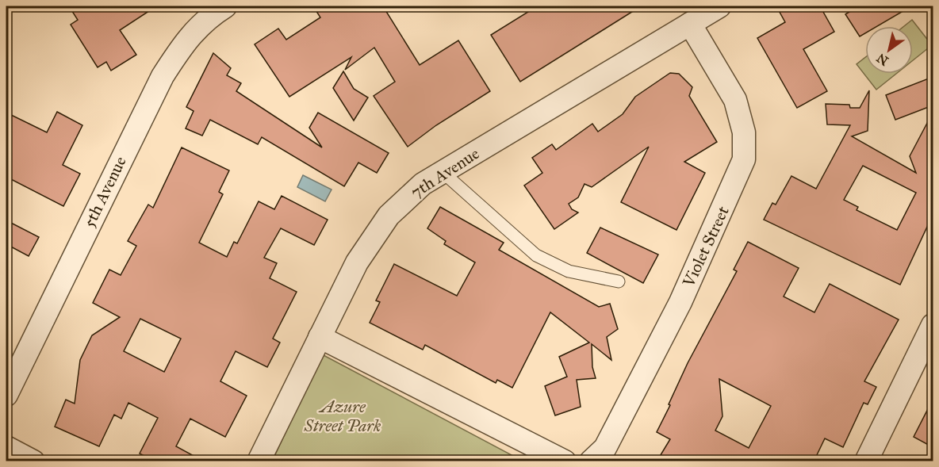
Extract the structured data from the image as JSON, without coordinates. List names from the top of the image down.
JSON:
{
  "streets": {
    "street": ["7th Avenue", "5th Avenue", "Violet Street"]
  },
  "crossings": [
    ["7th Avenue", "Violet Street"]
  ],
  "parks": ["Azure Street Park"],
  "north": "bottom left"
}
